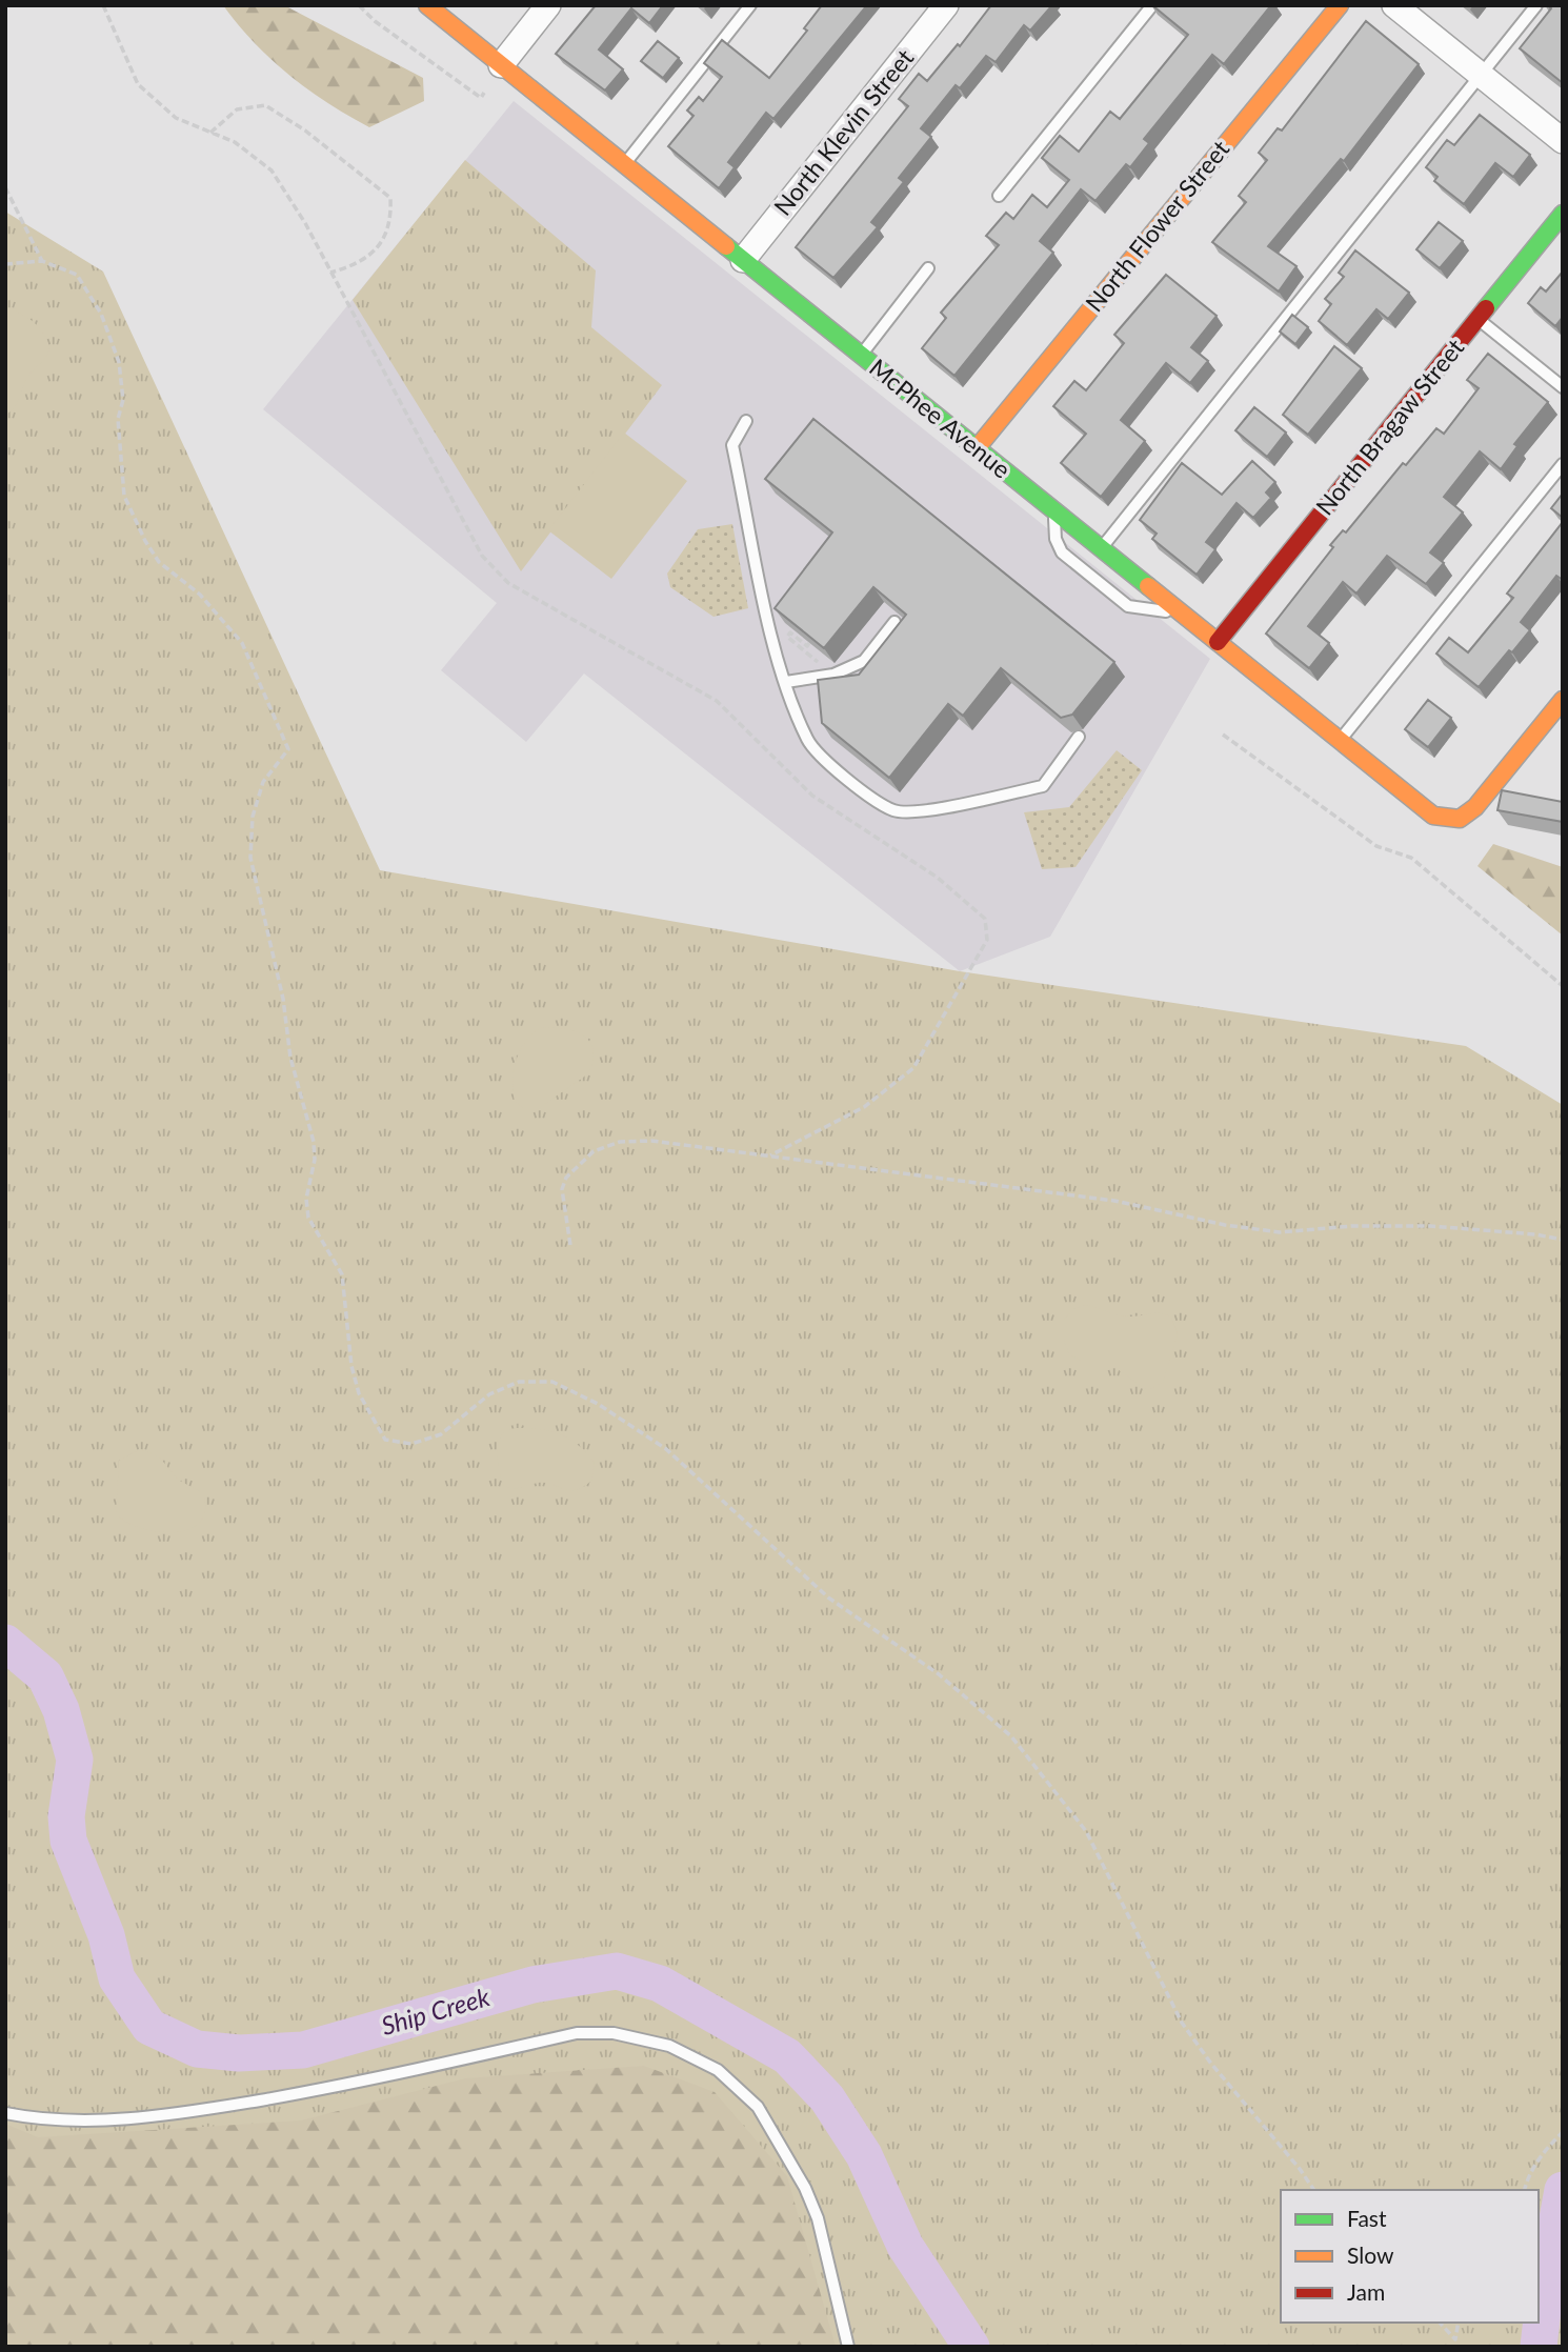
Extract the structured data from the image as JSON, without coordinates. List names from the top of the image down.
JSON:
{
  "streets": {
    "street": [
      "North Klevin Street",
      "North Flower Street",
      "McPhee Avenue",
      "North Bragaw Street"
    ]
  },
  "crossings": [
    ["North Klevin Street", "McPhee Avenue"],
    ["North Flower Street", "McPhee Avenue"],
    ["McPhee Avenue", "North Bragaw Street"]
  ],
  "water": ["Ship Creek"],
  "legend": ["Fast", "Slow", "Jam"]
}
